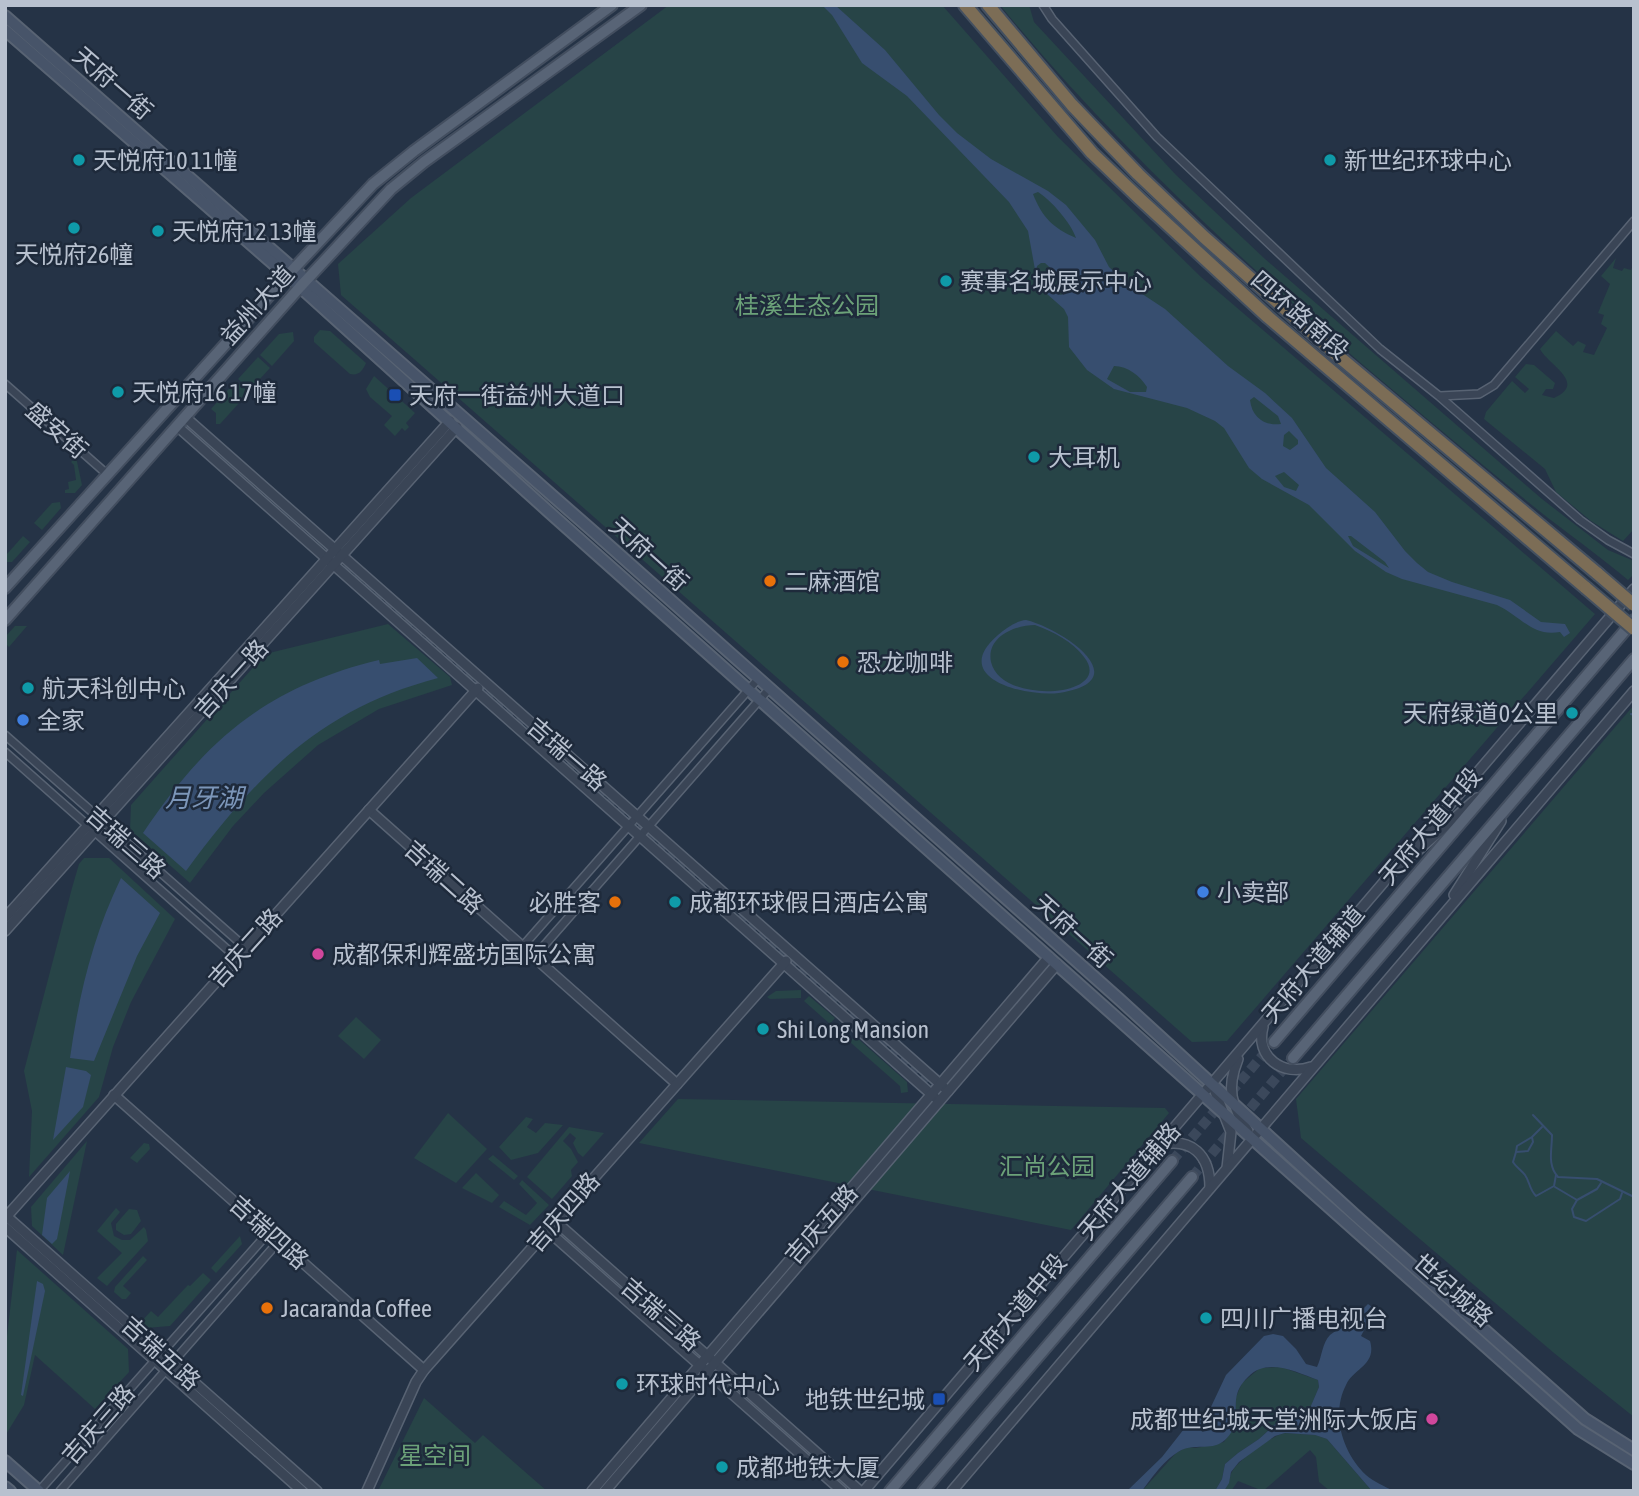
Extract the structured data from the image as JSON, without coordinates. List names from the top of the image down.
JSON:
{
  "streets": {
    "highway": ["四环路南段"],
    "main road": [
      "天府一街",
      "益州大道",
      "天府大道中段",
      "世纪城路"
    ],
    "street": [
      "盛安街",
      "吉庆一路",
      "吉瑞一路",
      "吉瑞三路",
      "吉瑞二路",
      "吉庆二路",
      "天府大道辅道",
      "天府大道辅路",
      "吉庆四路",
      "吉庆五路",
      "吉瑞四路",
      "吉瑞五路",
      "吉庆三路"
    ]
  },
  "crossings": [
    ["天府一街", "益州大道"],
    ["天府一街", "吉庆一路"],
    ["天府一街", "天府大道辅道"],
    ["天府一街", "天府大道辅路"],
    ["天府一街", "吉庆五路"],
    ["天府一街", "世纪城路"],
    ["益州大道", "盛安街"],
    ["益州大道", "吉瑞一路"],
    ["吉庆一路", "吉瑞一路"],
    ["吉庆一路", "吉瑞三路"],
    ["吉瑞一路", "吉庆二路"],
    ["吉瑞一路", "吉庆四路"],
    ["吉瑞一路", "吉庆五路"],
    ["吉瑞三路", "吉庆二路"],
    ["吉瑞三路", "天府大道辅路"],
    ["吉瑞三路", "吉庆四路"],
    ["吉瑞三路", "吉庆五路"],
    ["吉瑞二路", "吉庆二路"],
    ["吉瑞二路", "吉庆四路"],
    ["吉庆二路", "吉瑞四路"],
    ["吉庆二路", "吉瑞五路"],
    ["天府大道辅道", "天府大道辅路"],
    ["吉庆四路", "吉瑞四路"],
    ["吉瑞四路", "吉庆三路"],
    ["吉瑞五路", "吉庆三路"]
  ],
  "water": ["月牙湖"],
  "parks": ["桂溪生态公园", "汇尚公园", "星空间"],
  "places": {
    "other": [
      "天悦府10 11幢",
      "新世纪环球中心",
      "天悦府26幢",
      "天悦府12 13幢",
      "赛事名城展示中心",
      "天悦府16 17幢",
      "大耳机",
      "二麻酒馆",
      "恐龙咖啡",
      "航天科创中心",
      "天府绿道0公里",
      "全家",
      "小卖部",
      "必胜客",
      "成都环球假日酒店公寓",
      "成都保利辉盛坊国际公寓",
      "Shi Long Mansion",
      "Jacaranda Coffee",
      "四川广播电视台",
      "环球时代中心",
      "成都世纪城天堂洲际大饭店",
      "成都地铁大厦"
    ],
    "transit": ["天府一街益州大道口", "地铁世纪城"]
  }
}
